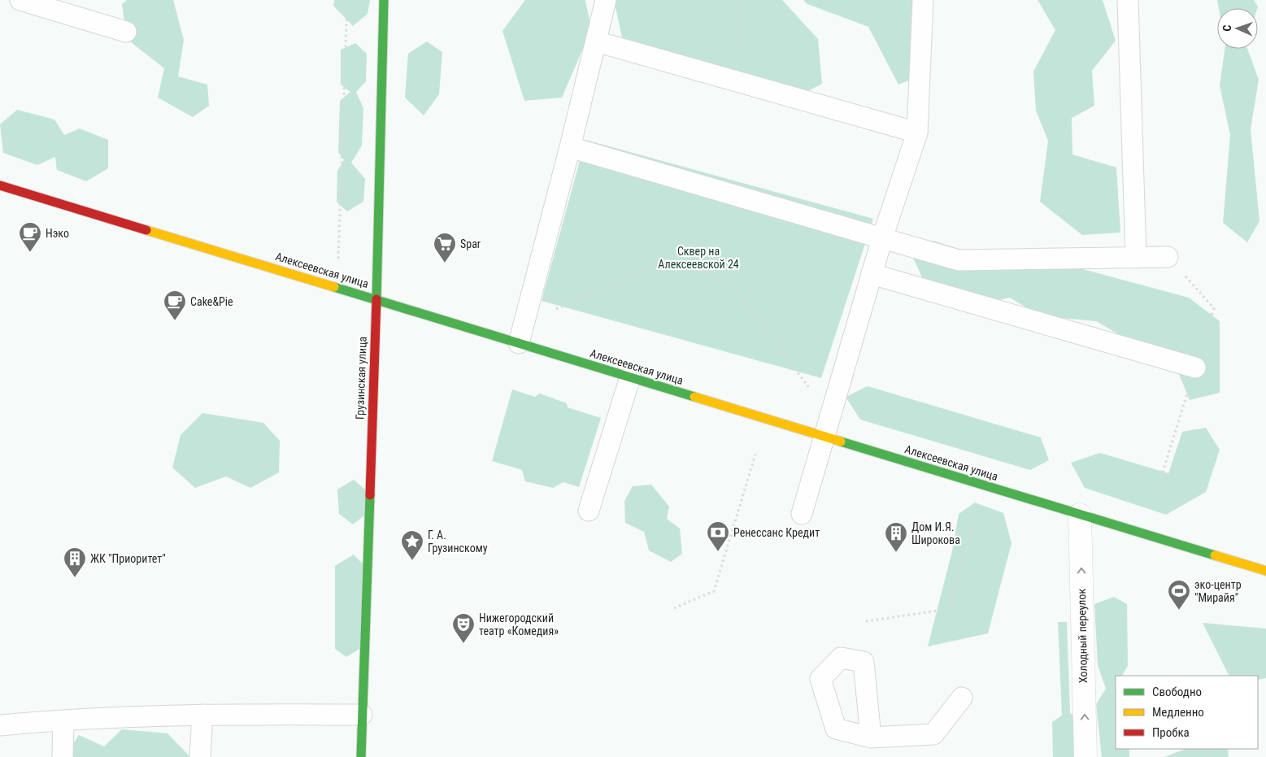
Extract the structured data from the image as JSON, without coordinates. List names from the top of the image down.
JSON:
{
  "streets": {
    "street": ["Алексеевская улица", "Грузинская улица", "Холодный переулок"]
  },
  "crossings": [
    ["Алексеевская улица", "Грузинская улица"],
    ["Алексеевская улица", "Холодный переулок"]
  ],
  "one_way": ["Холодный переулок"],
  "parks": ["Сквер на Алексеевской 24"],
  "places": {
    "cafe": ["Нэко", "Cake&Pie"],
    "supermarket": ["Spar"],
    "bank": ["Ренессанс Кредит"],
    "building": ["Дом И.Я. Широкова", "ЖК \"Приоритет\""],
    "place": ["Г. А. Грузинскому"],
    "sports": ["эко-центр \"Мирайя\""],
    "theatre": ["Нижегородский театр «Комедия»"]
  },
  "legend": ["Свободно", "Медленно", "Пробка"],
  "north": "left"
}
